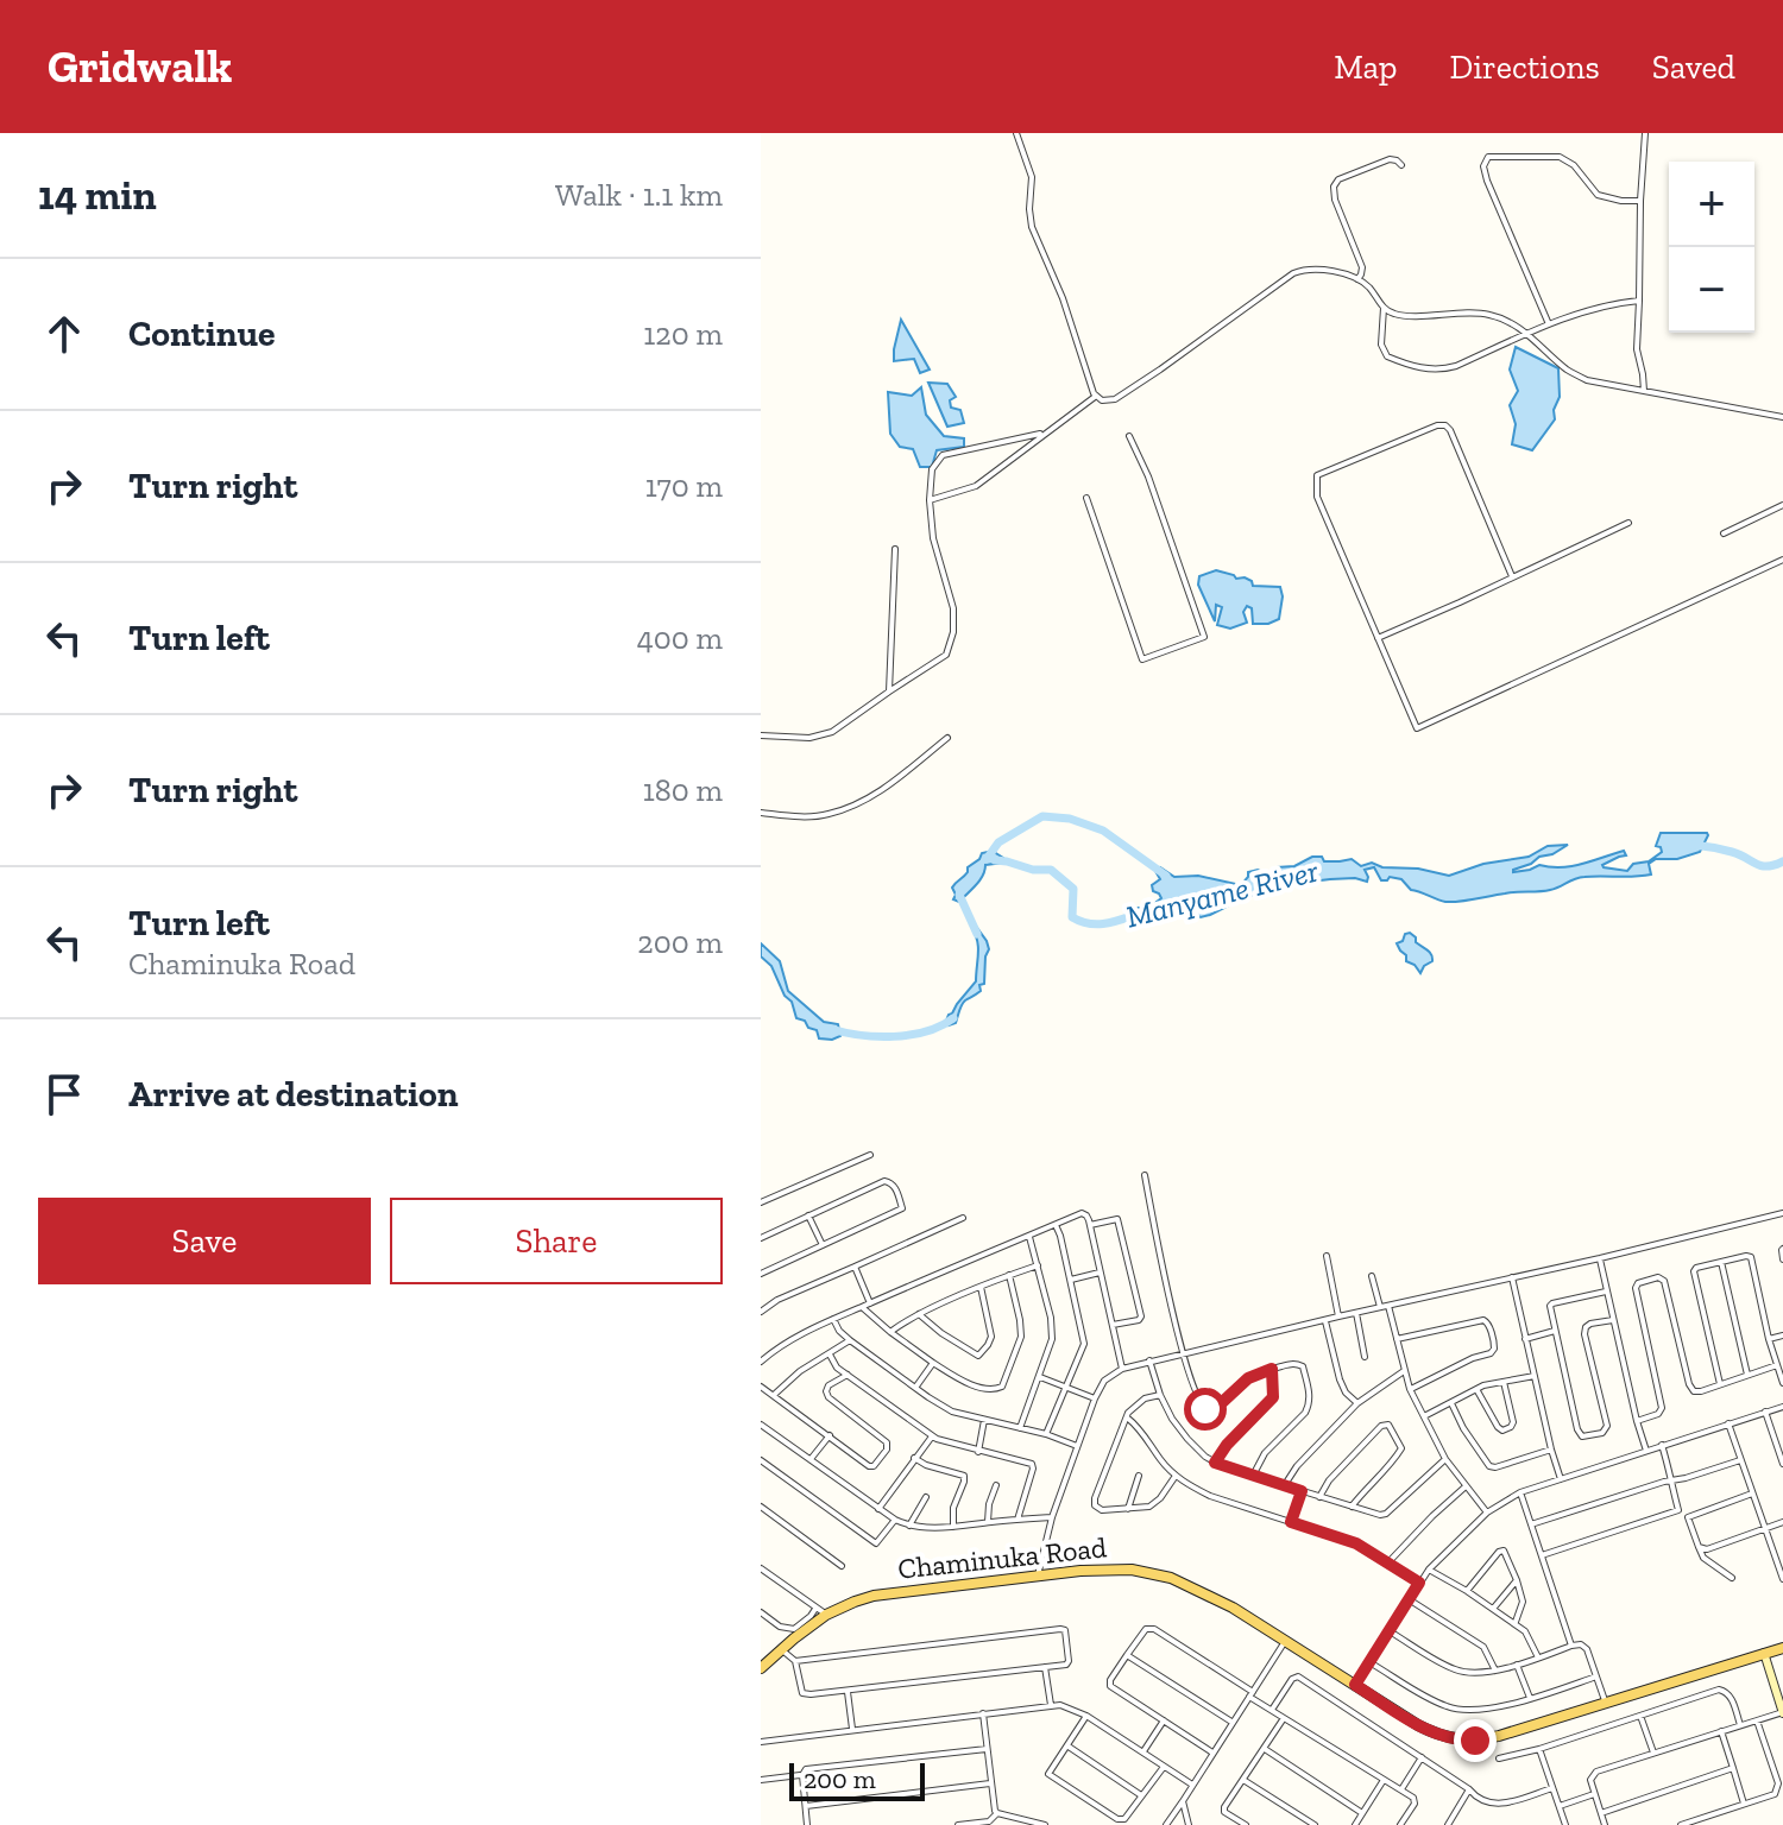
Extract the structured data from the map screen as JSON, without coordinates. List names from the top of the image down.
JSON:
{
  "streets": {
    "main road": ["Chaminuka Road"]
  },
  "water": ["Manyame River"],
  "scale_bar": "200 m",
  "page": {
    "header": "Gridwalk",
    "nav": ["Map", "Directions", "Saved"],
    "heading": ["14 min", "Walk · 1.1 km"],
    "map_buttons": ["+", "−"],
    "list": [
      ["Continue", "120 m"],
      ["Turn right", "170 m"],
      ["Turn left", "400 m"],
      ["Turn right", "180 m"],
      ["Turn left", "Chaminuka Road", "200 m"],
      "Arrive at destination"
    ],
    "buttons": ["Save", "Share"],
    "scale": "200 m"
  }
}
